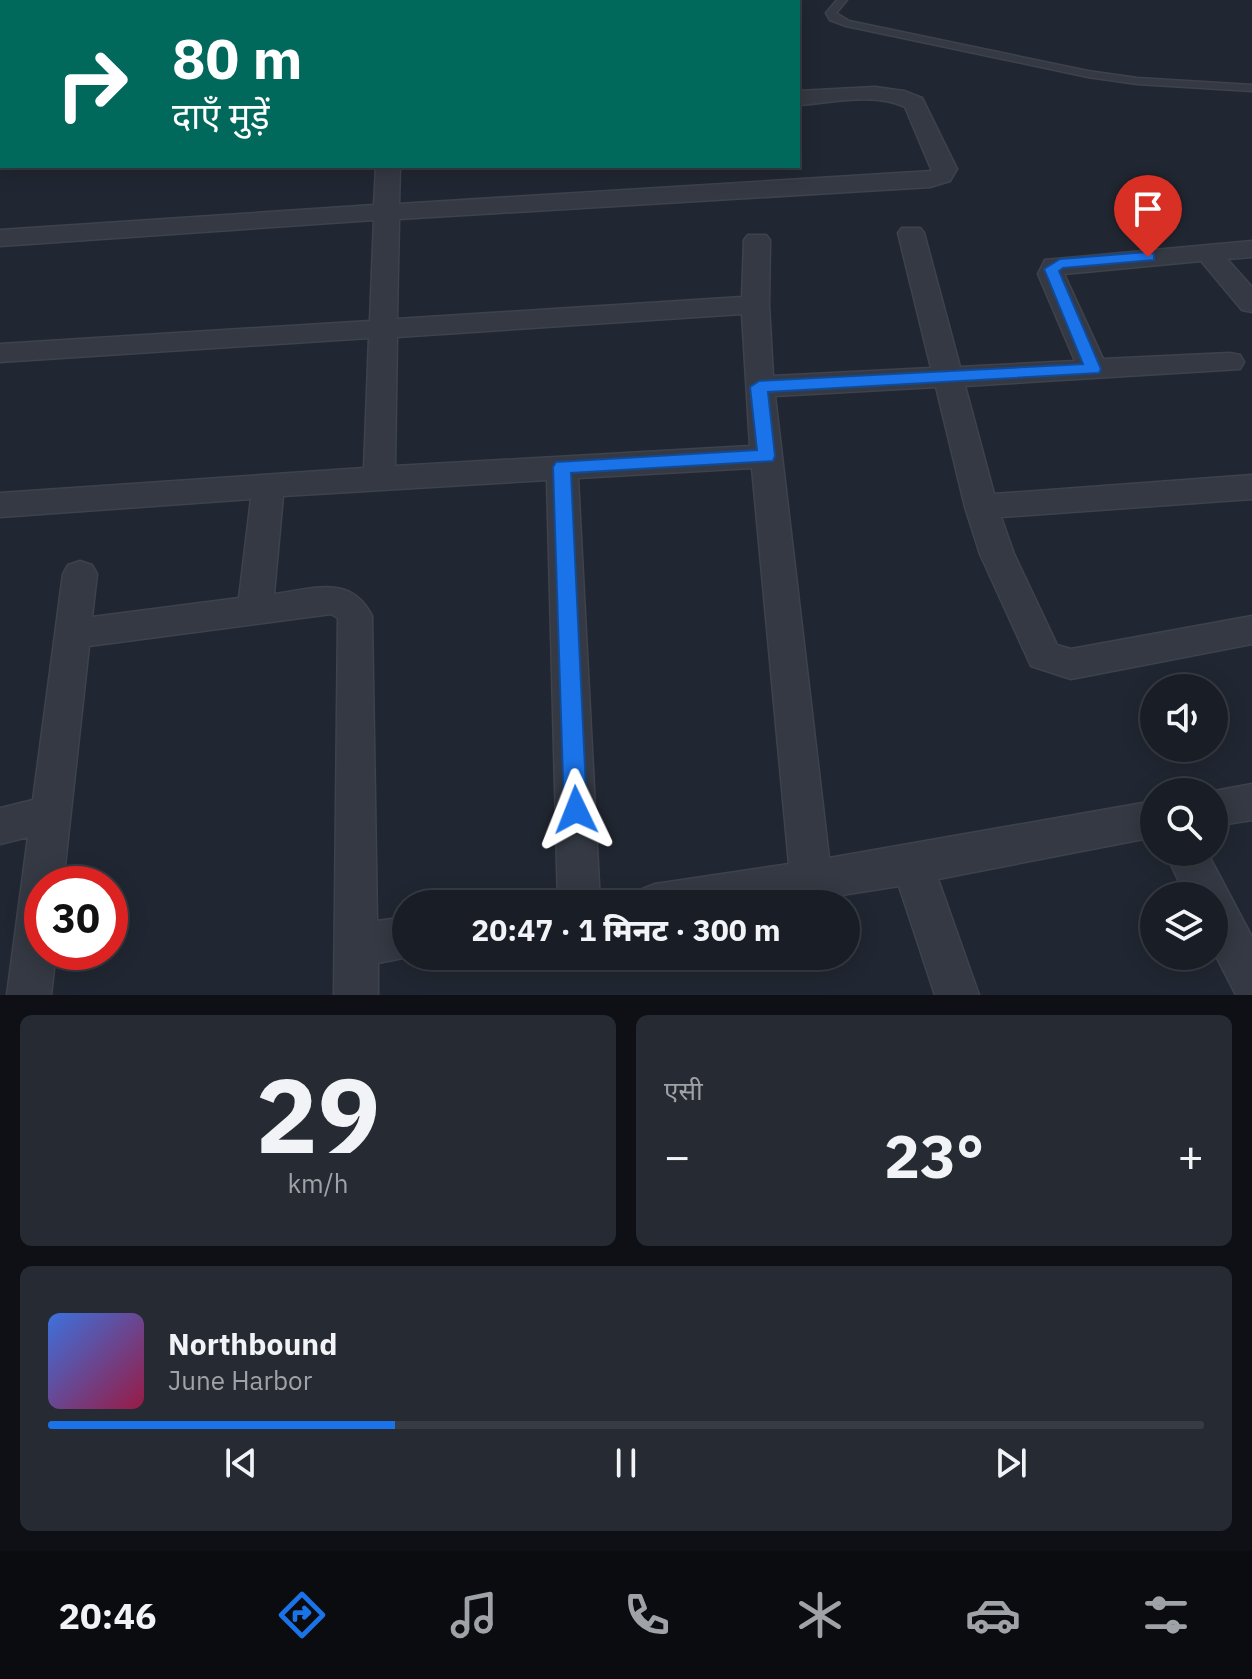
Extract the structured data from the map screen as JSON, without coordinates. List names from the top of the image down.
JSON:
{
  "page": {
    "turn": ["80 m", "दाएँ मुड़ें"],
    "limit": "30",
    "trip": "20:47 · 1 मिनट · 300 m",
    "tile": [
      ["29", "km/h"],
      "एसी"
    ],
    "heat": ["−", "23°", "+"],
    "song": ["Northbound", "June Harbor"],
    "tabs": "20:46"
  }
}
